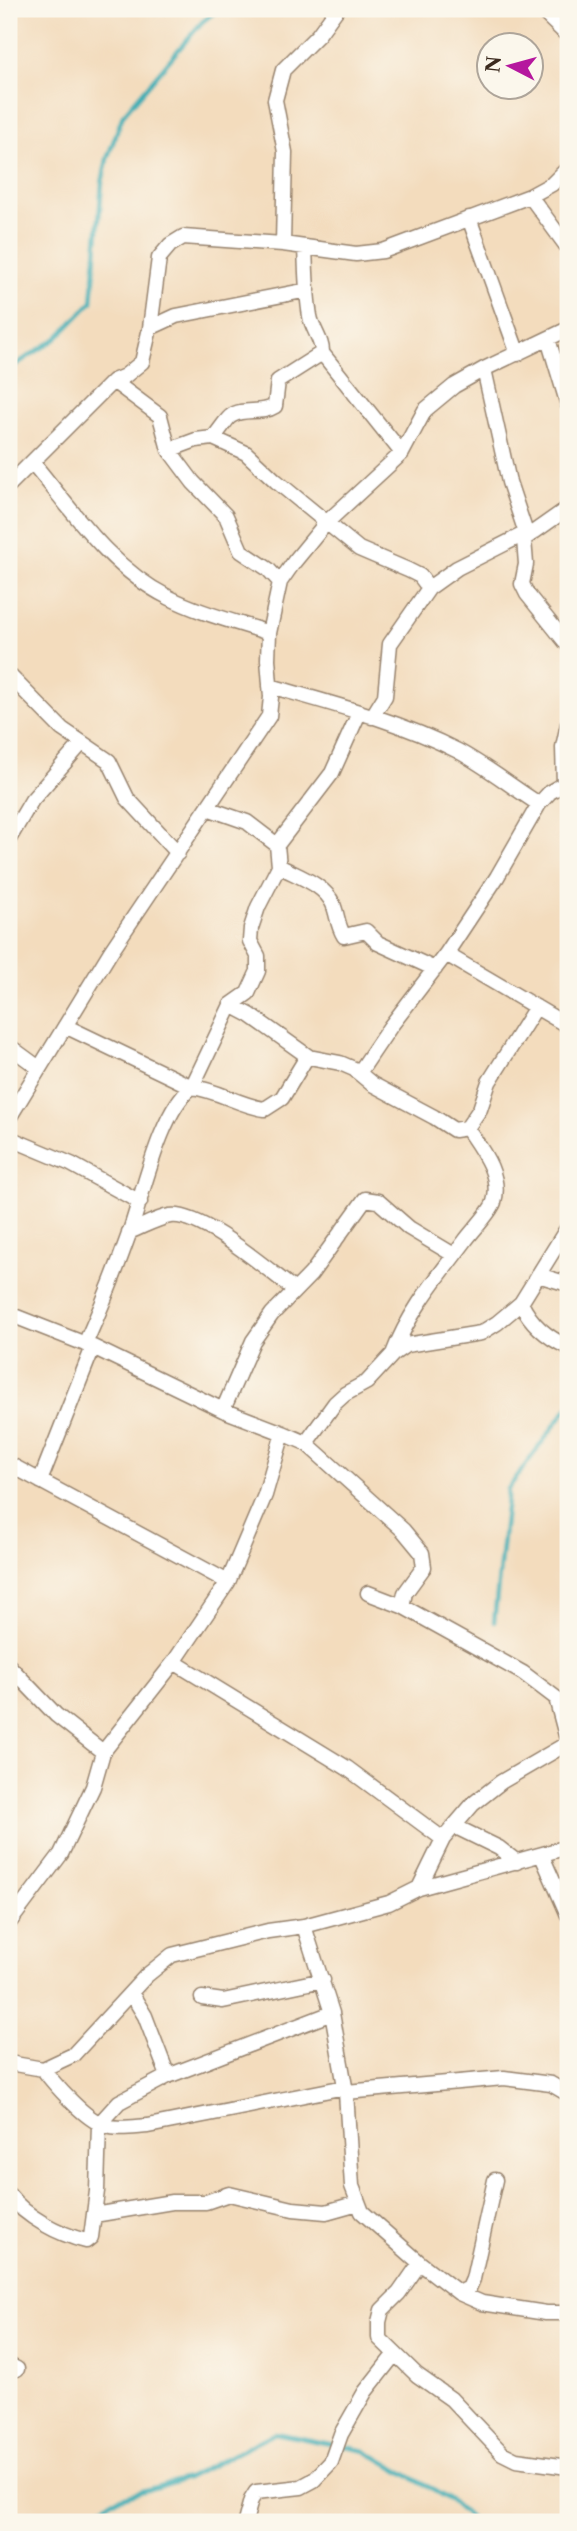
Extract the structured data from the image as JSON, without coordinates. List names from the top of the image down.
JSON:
{
  "north": "left"
}
